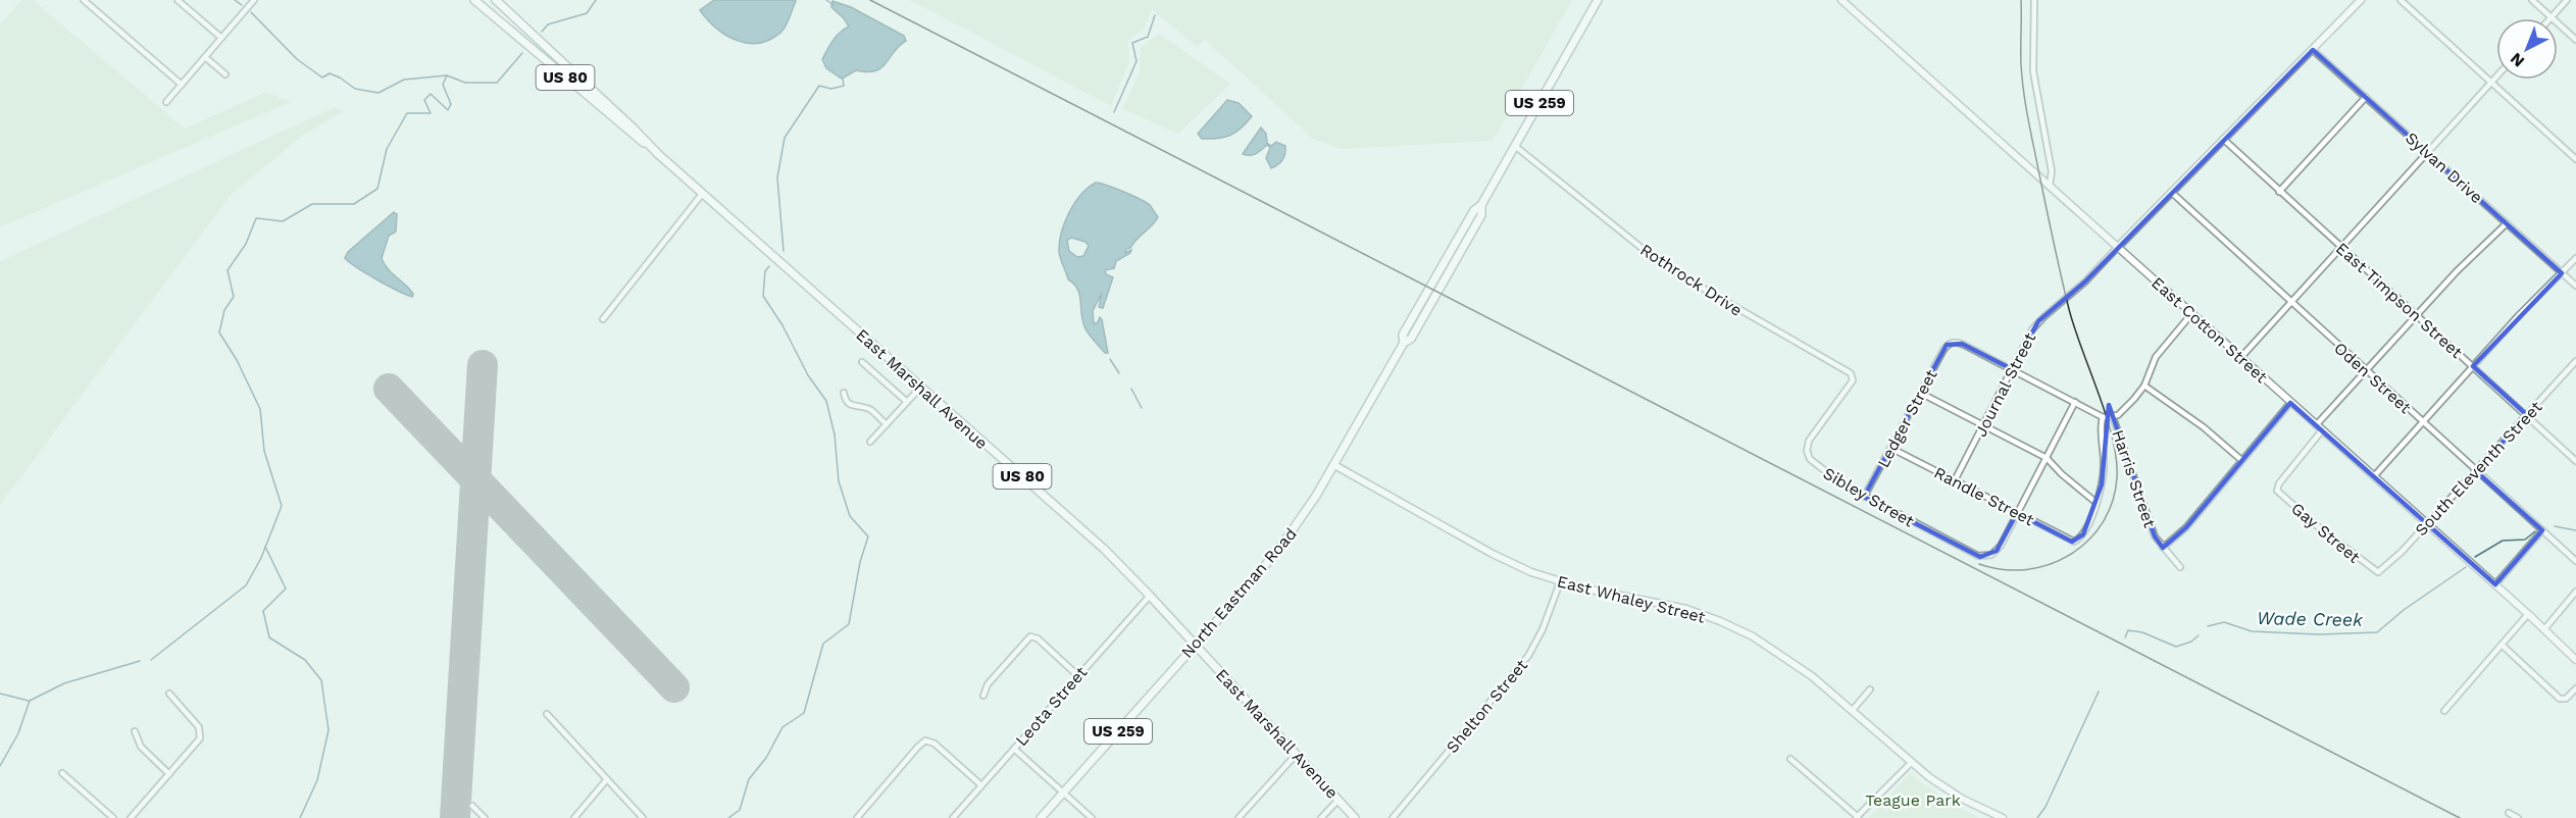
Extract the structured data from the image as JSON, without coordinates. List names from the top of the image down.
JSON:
{
  "streets": {
    "main road": [
      "US 80",
      "US 259",
      "East Marshall Avenue",
      "North Eastman Road"
    ],
    "street": [
      "Sylvan Drive",
      "Rothrock Drive",
      "East Timpson Street",
      "East Cotton Street",
      "Oden Street",
      "Journal Street",
      "Ledger Street",
      "South Eleventh Street",
      "Harris Street",
      "Randle Street",
      "Sibley Street",
      "Gay Street",
      "East Whaley Street",
      "Leota Street",
      "Shelton Street"
    ]
  },
  "crossings": [
    ["US 259", "Rothrock Drive"],
    ["US 259", "North Eastman Road"],
    ["Rothrock Drive", "Sibley Street"],
    ["East Timpson Street", "South Eleventh Street"],
    ["East Cotton Street", "Journal Street"],
    ["East Cotton Street", "South Eleventh Street"],
    ["East Cotton Street", "Gay Street"],
    ["Oden Street", "South Eleventh Street"],
    ["Journal Street", "Ledger Street"],
    ["Journal Street", "Randle Street"],
    ["East Marshall Avenue", "North Eastman Road"],
    ["East Marshall Avenue", "Leota Street"],
    ["Ledger Street", "Randle Street"],
    ["Ledger Street", "Sibley Street"],
    ["South Eleventh Street", "Gay Street"],
    ["Randle Street", "Sibley Street"],
    ["North Eastman Road", "East Whaley Street"],
    ["East Whaley Street", "Shelton Street"]
  ],
  "water": ["Wade Creek"],
  "parks": ["Teague Park"],
  "north": "bottom left"
}
